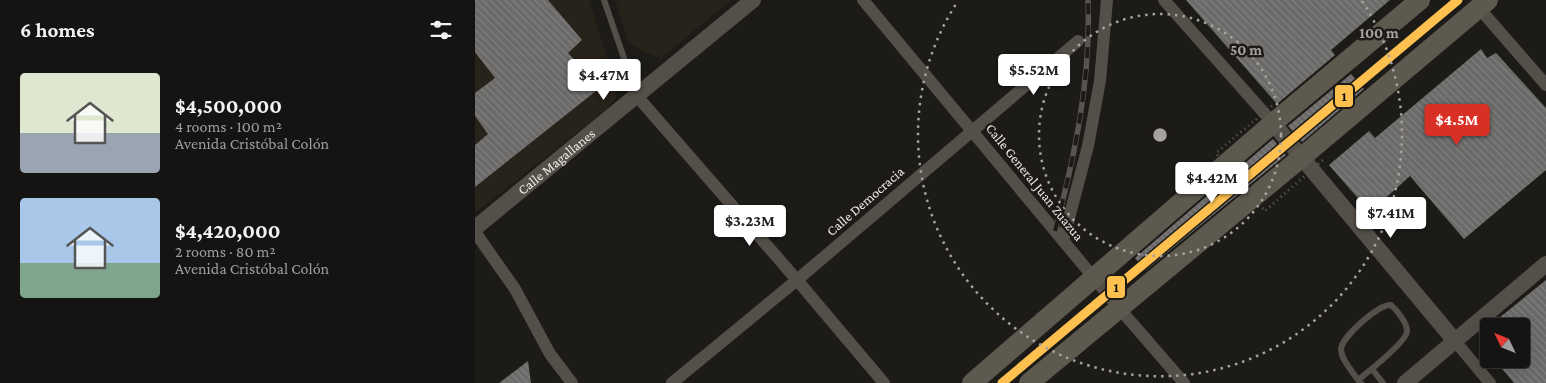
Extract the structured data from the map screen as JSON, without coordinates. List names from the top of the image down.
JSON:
{
  "streets": {
    "street": ["Calle Magallanes", "Calle General Juan Zuazua", "Calle Democracia"]
  },
  "crossings": [
    ["Calle General Juan Zuazua", "Calle Democracia"]
  ],
  "lines": ["transit line 1"],
  "north": "top left",
  "page": {
    "heading": "6 homes",
    "price": [
      "$5.52M",
      "$4.47M",
      "$4.5M",
      "$4.42M",
      "$7.41M",
      "$3.23M"
    ],
    "list": [
      {
        "name": "$4,500,000",
        "note": "4 rooms · 100 m² · Avenida Cristóbal Colón"
      },
      {
        "name": "$4,420,000",
        "note": "2 rooms · 80 m² · Avenida Cristóbal Colón"
      }
    ]
  },
  "rings": ["100 m", "50 m"]
}
